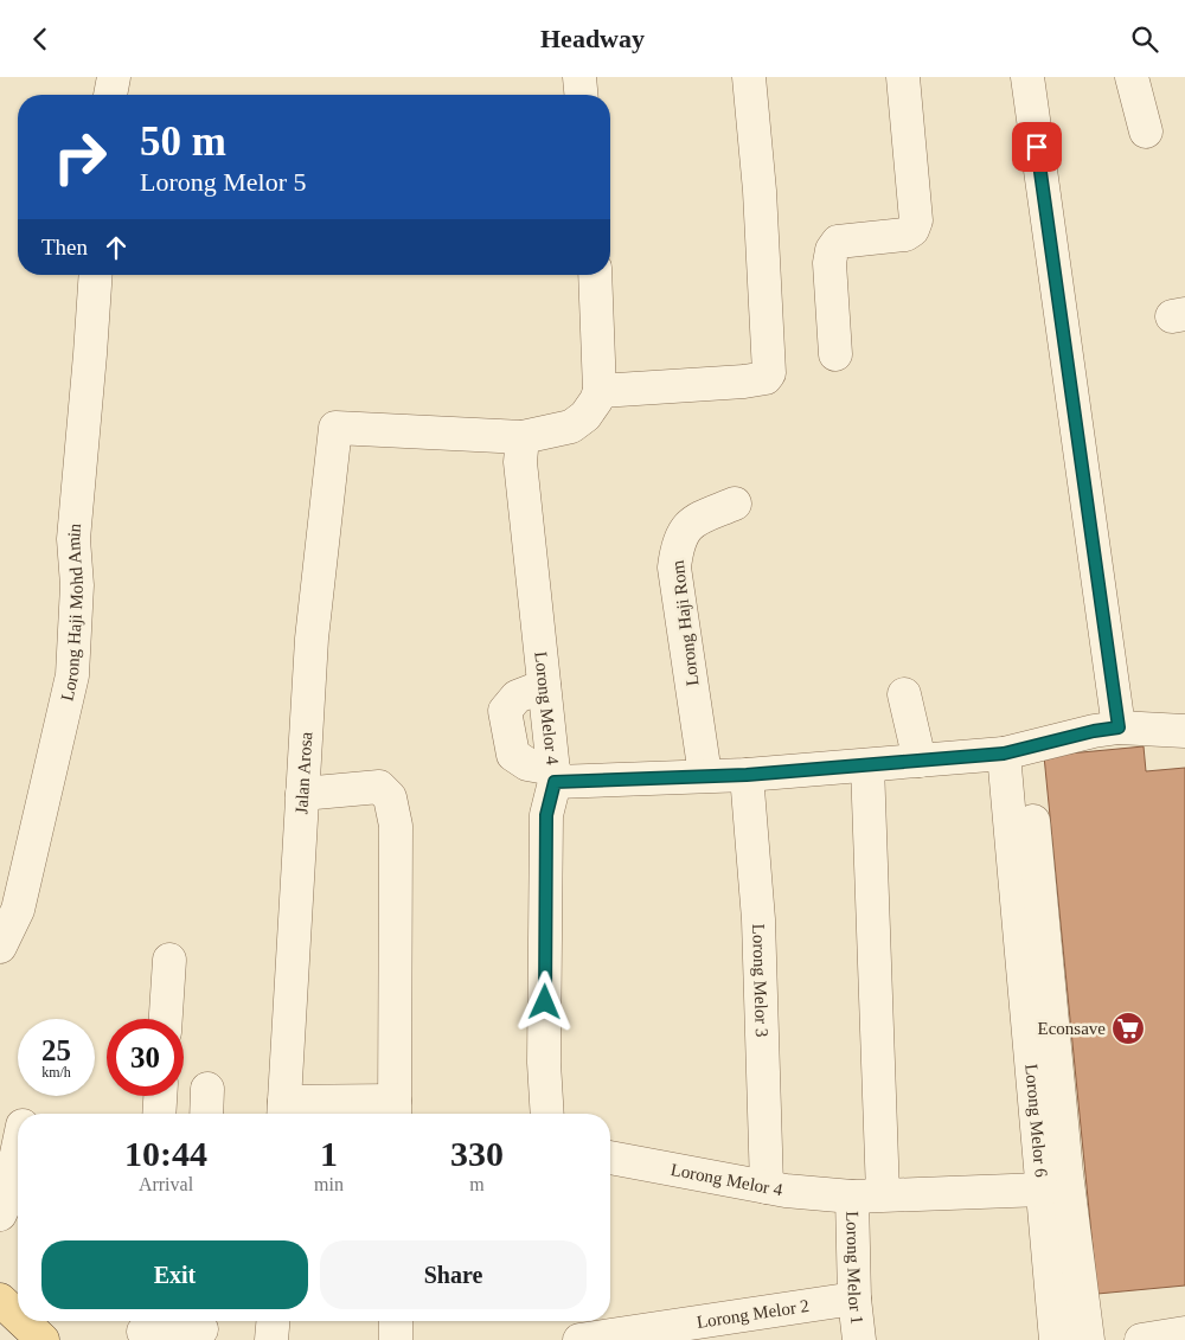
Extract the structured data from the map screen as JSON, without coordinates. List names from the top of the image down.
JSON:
{
  "streets": {
    "street": [
      "Lorong Haji Mohd Amin",
      "Lorong Haji Rom",
      "Lorong Melor 4",
      "Jalan Arosa",
      "Lorong Melor 3",
      "Lorong Melor 6",
      "Lorong Melor 1",
      "Lorong Melor 2"
    ]
  },
  "crossings": [
    ["Lorong Melor 4", "Jalan Arosa"],
    ["Lorong Melor 4", "Lorong Melor 3"],
    ["Lorong Melor 4", "Lorong Melor 6"],
    ["Lorong Melor 4", "Lorong Melor 1"],
    ["Lorong Melor 6", "Lorong Melor 1"],
    ["Lorong Melor 1", "Lorong Melor 2"]
  ],
  "places": {
    "supermarket": ["Econsave"]
  },
  "page": {
    "header": "Headway",
    "turn": ["50 m", "Lorong Melor 5"],
    "then": "Then",
    "speed": "25 km/h",
    "limit": "30",
    "eta": [
      "10:44",
      "Arrival",
      "1",
      "min",
      "330",
      "m"
    ],
    "buttons": ["Exit", "Share"]
  }
}
